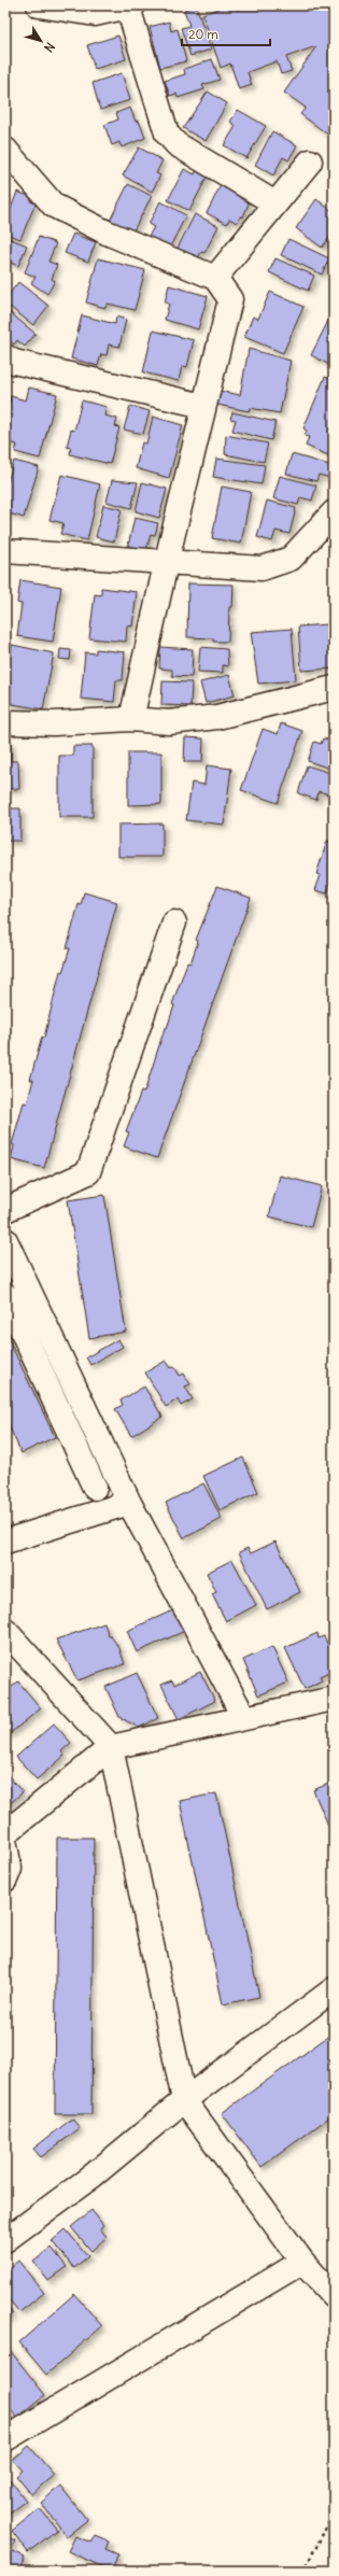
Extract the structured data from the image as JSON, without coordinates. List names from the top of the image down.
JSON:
{
  "scale_bar": "20 m",
  "north": "bottom right"
}
